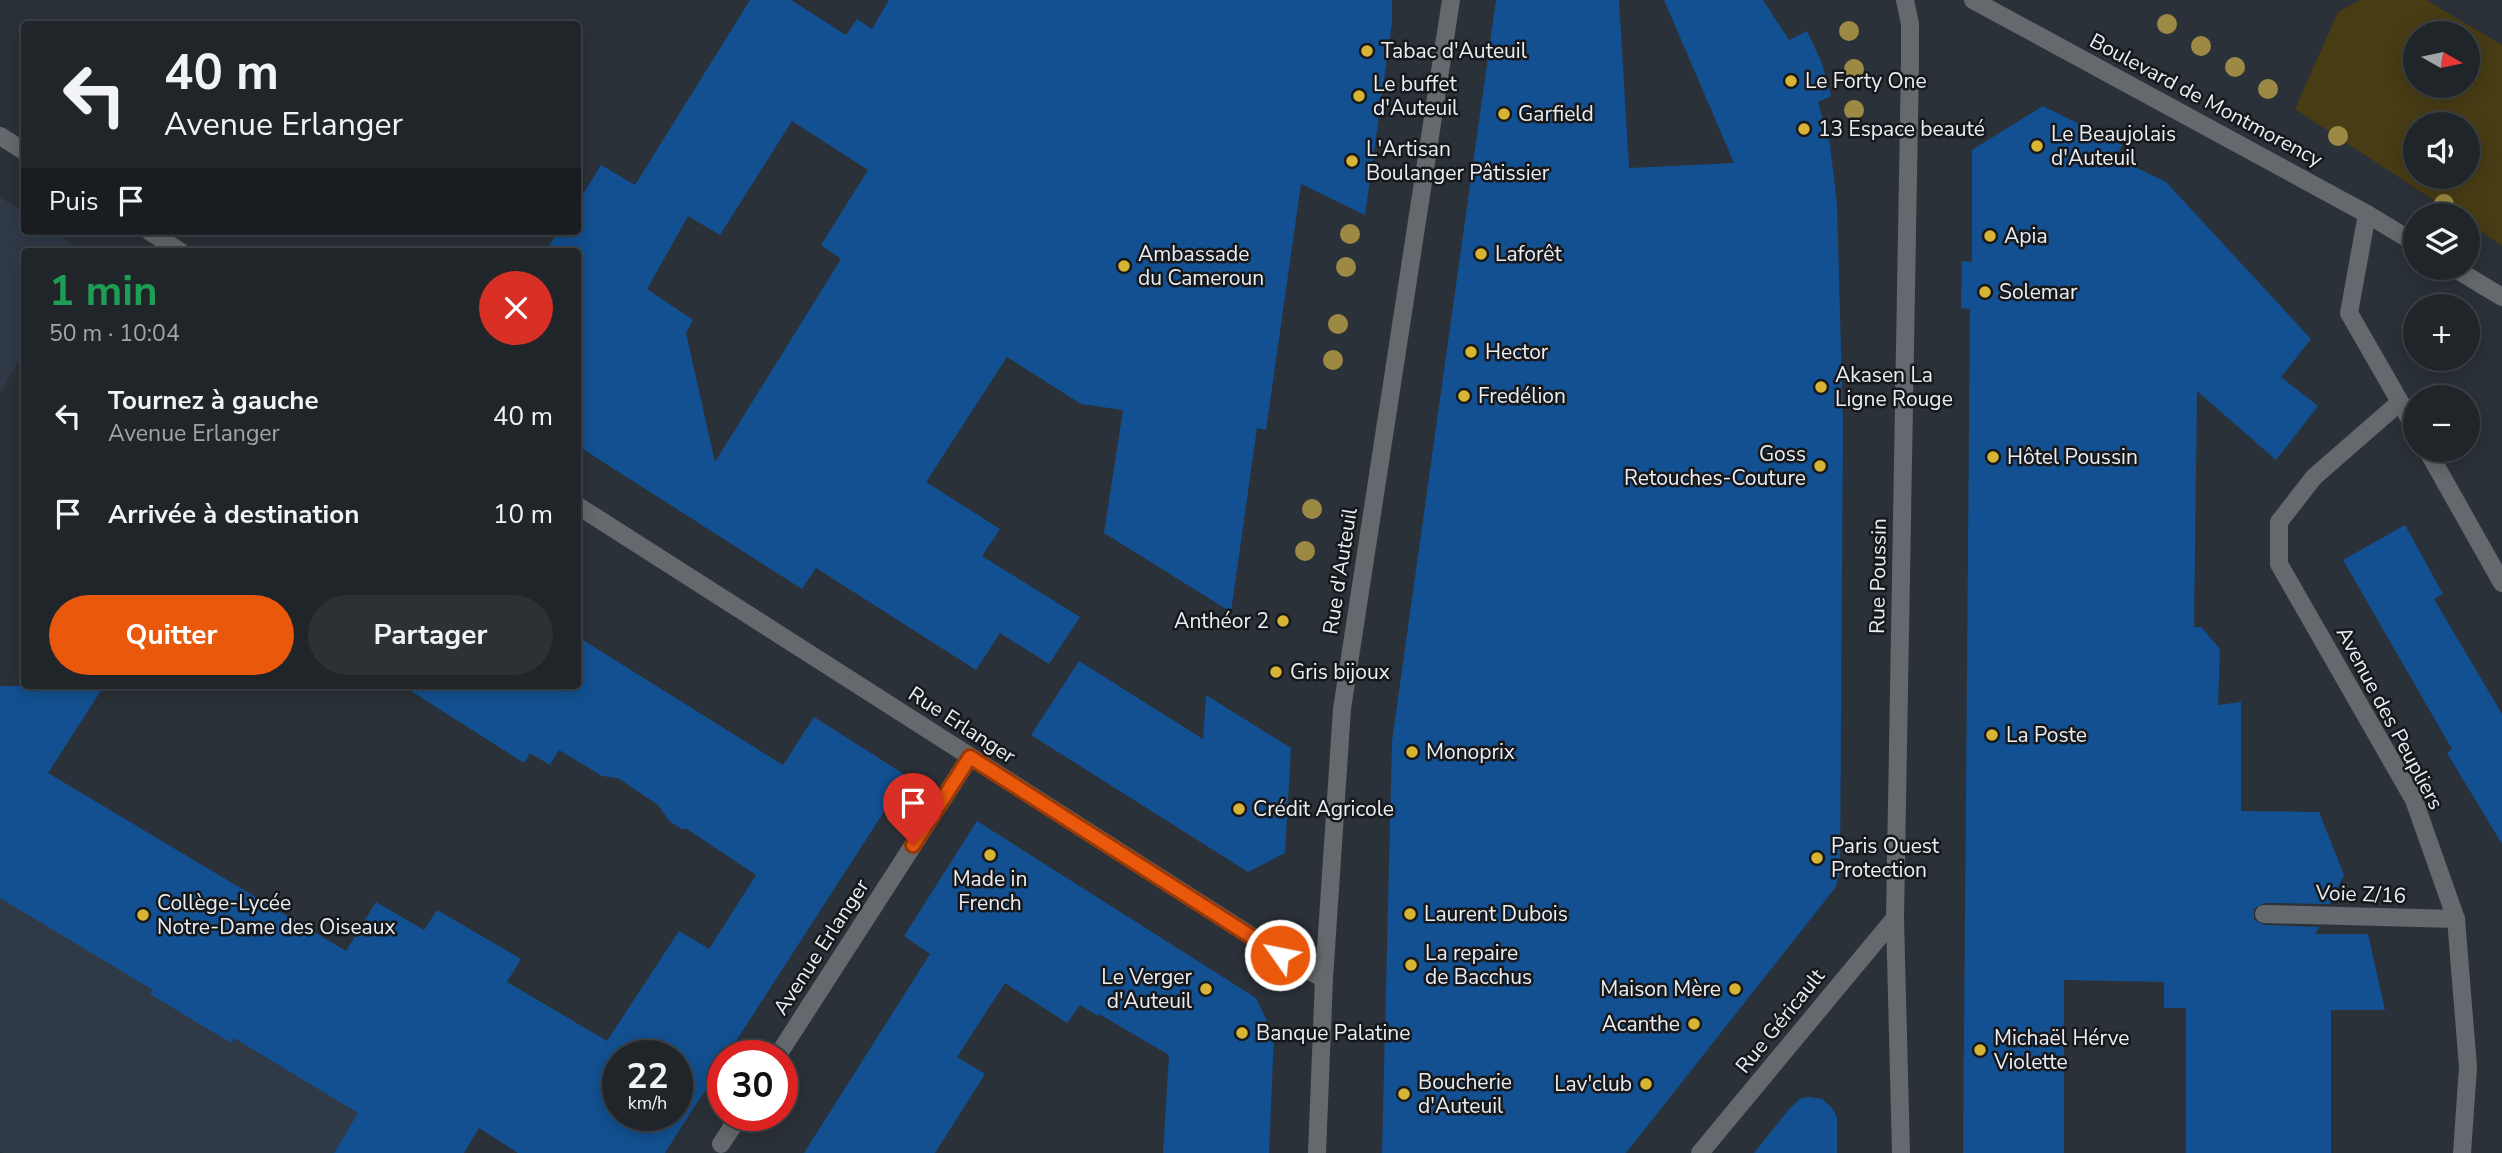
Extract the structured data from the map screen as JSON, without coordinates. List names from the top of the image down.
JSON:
{
  "streets": {
    "street": [
      "Boulevard de Montmorency",
      "Rue d'Auteuil",
      "Rue Poussin",
      "Avenue des Peupliers",
      "Rue Erlanger",
      "Voie Z/16",
      "Avenue Erlanger",
      "Rue Géricault"
    ]
  },
  "crossings": [
    ["Rue d'Auteuil", "Rue Erlanger"],
    ["Rue Poussin", "Rue Géricault"],
    ["Avenue des Peupliers", "Voie Z/16"],
    ["Rue Erlanger", "Avenue Erlanger"]
  ],
  "places": [
    "Tabac d'Auteuil",
    "Le Forty One",
    "Le buffet d'Auteuil",
    "Garfield",
    "13 Espace beauté",
    "Le Beaujolais d'Auteuil",
    "L'Artisan Boulanger Pâtissier",
    "Apia",
    "Laforêt",
    "Ambassade du Cameroun",
    "Solemar",
    "Hector",
    "Akasen La Ligne Rouge",
    "Fredélion",
    "Hôtel Poussin",
    "Goss Retouches-Couture",
    "Anthéor 2",
    "Gris bijoux",
    "La Poste",
    "Monoprix",
    "Crédit Agricole",
    "Made in French",
    "Paris Ouest Protection",
    "Laurent Dubois",
    "Collège-Lycée Notre-Dame des Oiseaux",
    "La repaire de Bacchus",
    "Le Verger d'Auteuil",
    "Maison Mère",
    "Acanthe",
    "Banque Palatine",
    "Michaël Hérve Violette",
    "Lav'club",
    "Boucherie d'Auteuil"
  ],
  "north": "right",
  "page": {
    "map_buttons": ["+", "−"],
    "turn": ["40 m", "Avenue Erlanger"],
    "then": "Puis",
    "heading": ["1 min", "50 m · 10:04"],
    "list": [
      {
        "name": "Tournez à gauche",
        "note": "Avenue Erlanger",
        "value": "40 m"
      },
      {
        "name": "Arrivée à destination",
        "value": "10 m"
      }
    ],
    "buttons": ["Quitter", "Partager"],
    "speed": "22 km/h",
    "limit": "30"
  }
}
